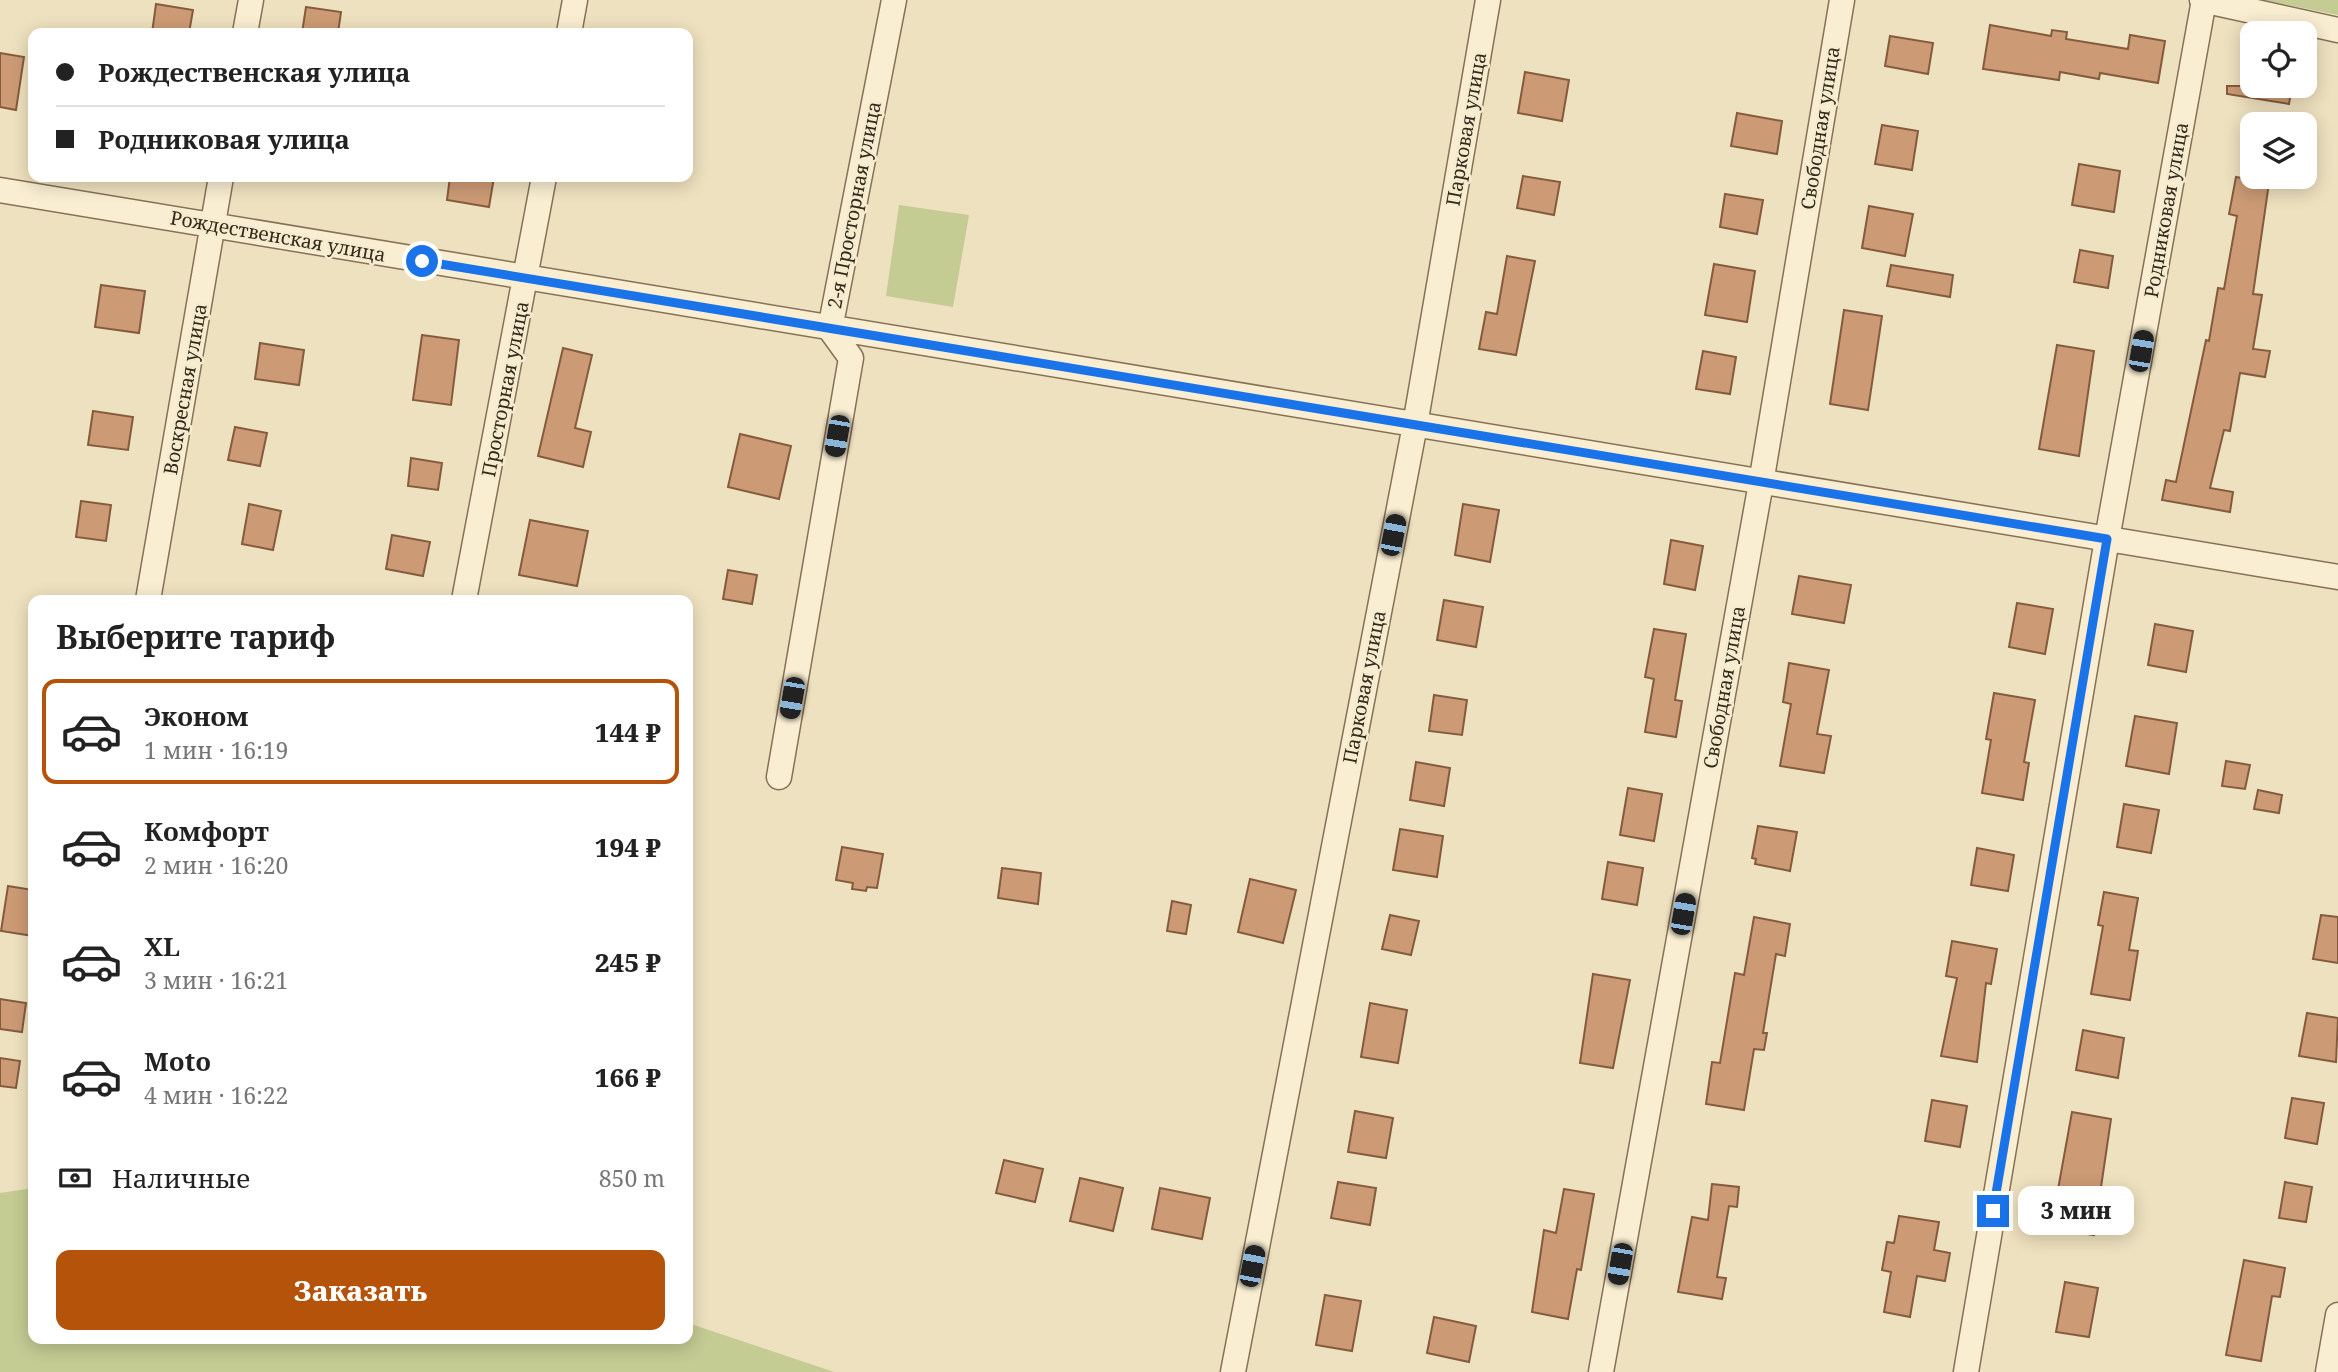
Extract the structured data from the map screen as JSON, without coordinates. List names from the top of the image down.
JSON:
{
  "streets": {
    "street": [
      "Свободная улица",
      "Парковая улица",
      "2-я Просторная улица",
      "Родниковая улица",
      "Рождественская улица",
      "Воскресная улица",
      "Просторная улица"
    ]
  },
  "crossings": [
    ["Свободная улица", "Рождественская улица"],
    ["Парковая улица", "Рождественская улица"],
    ["2-я Просторная улица", "Рождественская улица"],
    ["Родниковая улица", "Рождественская улица"],
    ["Рождественская улица", "Воскресная улица"],
    ["Рождественская улица", "Просторная улица"]
  ],
  "page": {
    "banner": ["Рождественская улица", "Родниковая улица"],
    "heading": "Выберите тариф",
    "list": [
      {
        "name": "Эконом",
        "note": "1 мин · 16:19",
        "value": "144 ₽"
      },
      {
        "name": "Комфорт",
        "note": "2 мин · 16:20",
        "value": "194 ₽"
      },
      {
        "name": "XL",
        "note": "3 мин · 16:21",
        "value": "245 ₽"
      },
      {
        "name": "Moto",
        "note": "4 мин · 16:22",
        "value": "166 ₽"
      }
    ],
    "pay": ["Наличные", "850 m"],
    "bubble": "3 мин",
    "buttons": "Заказать"
  }
}
